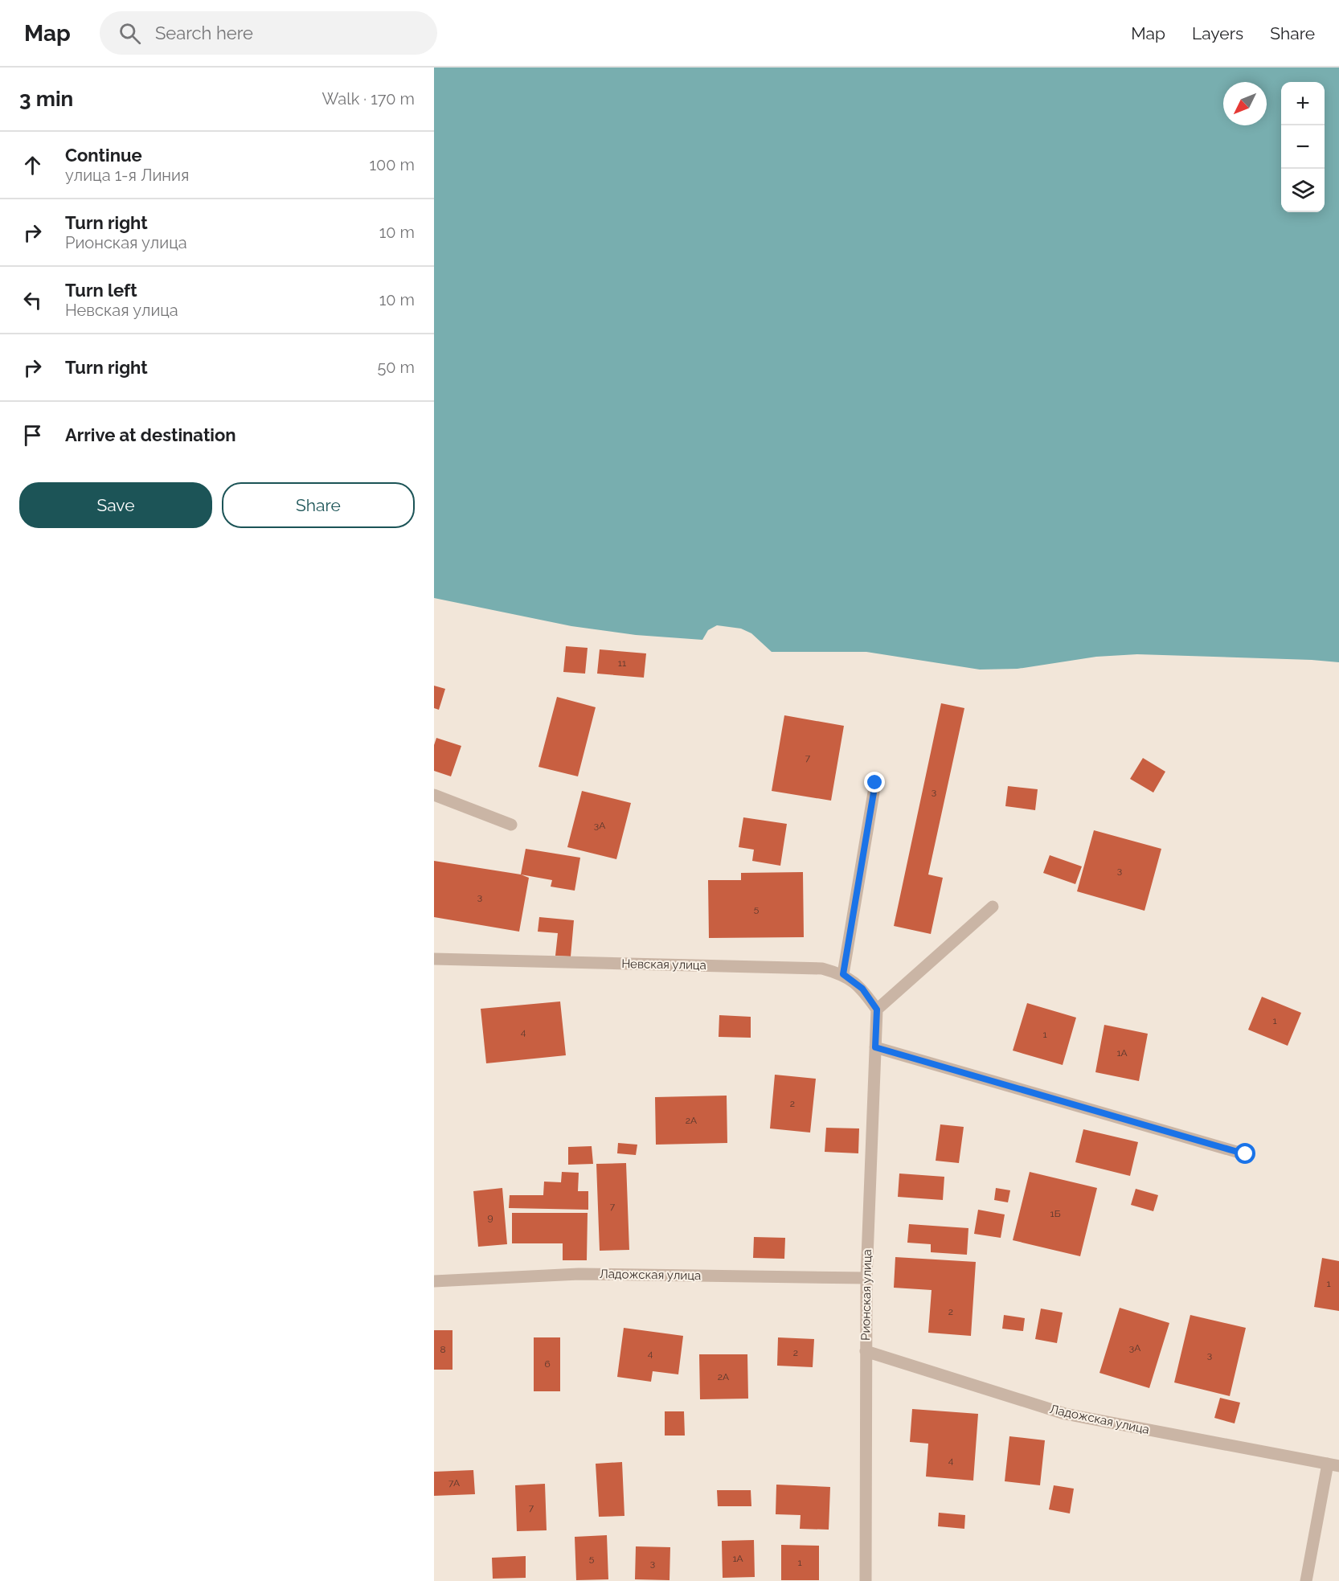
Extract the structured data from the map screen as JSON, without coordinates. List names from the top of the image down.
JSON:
{
  "streets": {
    "street": ["Невская улица", "Ладожская улица", "Рионская улица"]
  },
  "crossings": [
    ["Невская улица", "Рионская улица"],
    ["Ладожская улица", "Рионская улица"]
  ],
  "house_numbers": [
    "11",
    "7",
    "3",
    "3А",
    "3",
    "3",
    "5",
    "1",
    "4",
    "1",
    "1А",
    "2",
    "2А",
    "7",
    "1Б",
    "9",
    "1",
    "2",
    "3А",
    "8",
    "2",
    "4",
    "3",
    "6",
    "2А",
    "4",
    "7А",
    "7",
    "5",
    "1А",
    "1",
    "3"
  ],
  "north": "bottom left",
  "page": {
    "header": "Map",
    "search": "Search here",
    "nav": ["Map", "Layers", "Share"],
    "heading": ["3 min", "Walk · 170 m"],
    "map_buttons": ["+", "−"],
    "list": [
      ["Continue", "улица 1-я Линия", "100 m"],
      ["Turn right", "Рионская улица", "10 m"],
      ["Turn left", "Невская улица", "10 m"],
      ["Turn right", "50 m"],
      "Arrive at destination"
    ],
    "buttons": ["Save", "Share"]
  }
}
